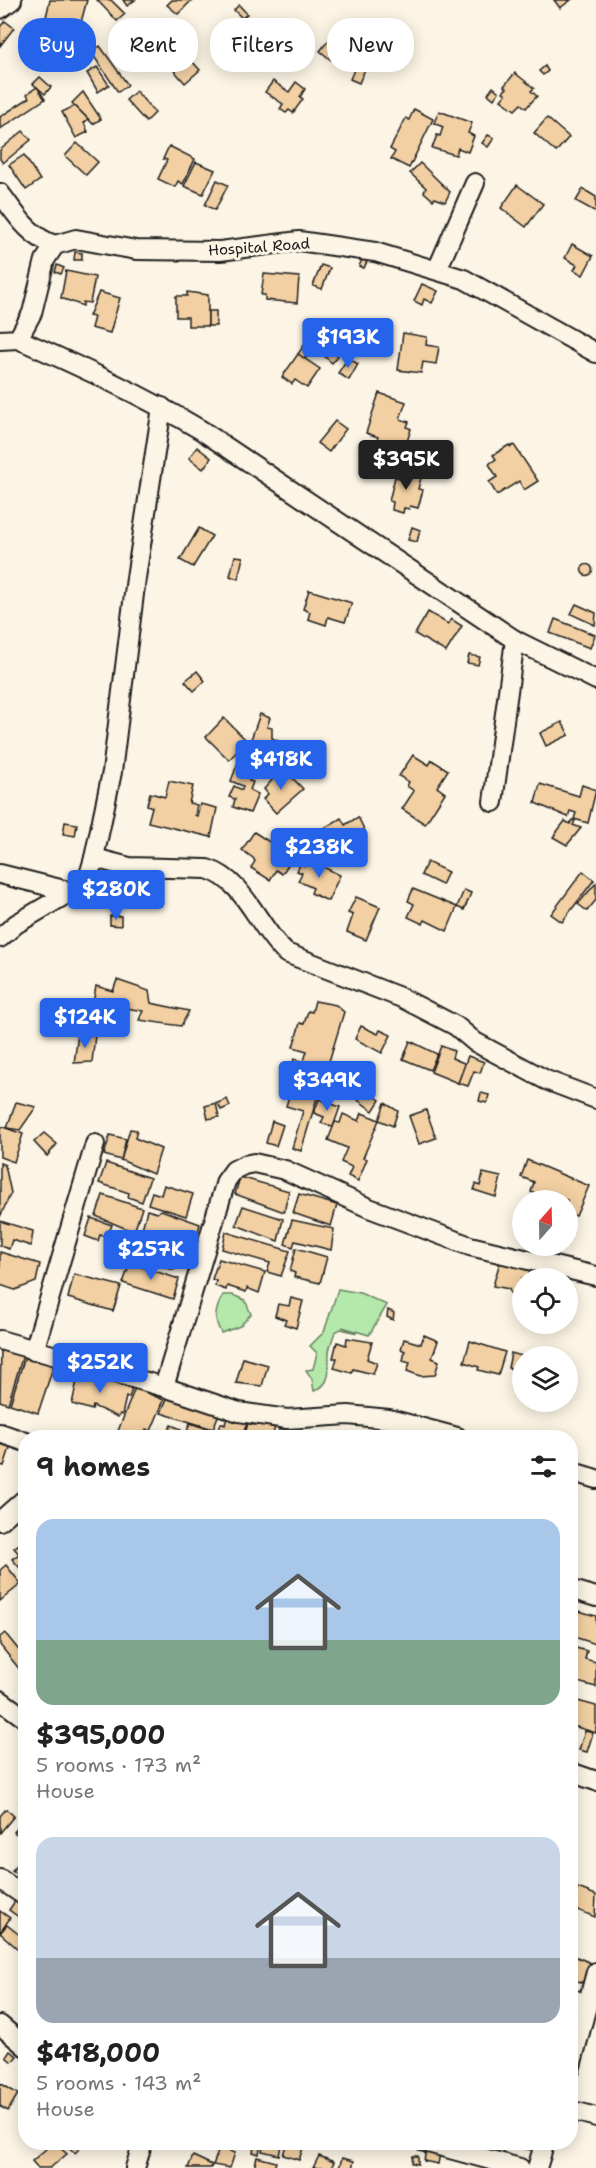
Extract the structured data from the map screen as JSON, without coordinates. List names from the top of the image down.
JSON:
{
  "streets": {
    "street": ["Hospital Road"]
  },
  "north": "top",
  "page": {
    "chip": [
      "Buy",
      "Rent",
      "Filters",
      "New"
    ],
    "price": [
      "$193K",
      "$395K",
      "$418K",
      "$238K",
      "$280K",
      "$124K",
      "$349K",
      "$257K",
      "$252K"
    ],
    "heading": "9 homes",
    "list": [
      {
        "name": "$395,000",
        "note": "5 rooms · 173 m² · House"
      },
      {
        "name": "$418,000",
        "note": "5 rooms · 143 m² · House"
      }
    ]
  }
}
